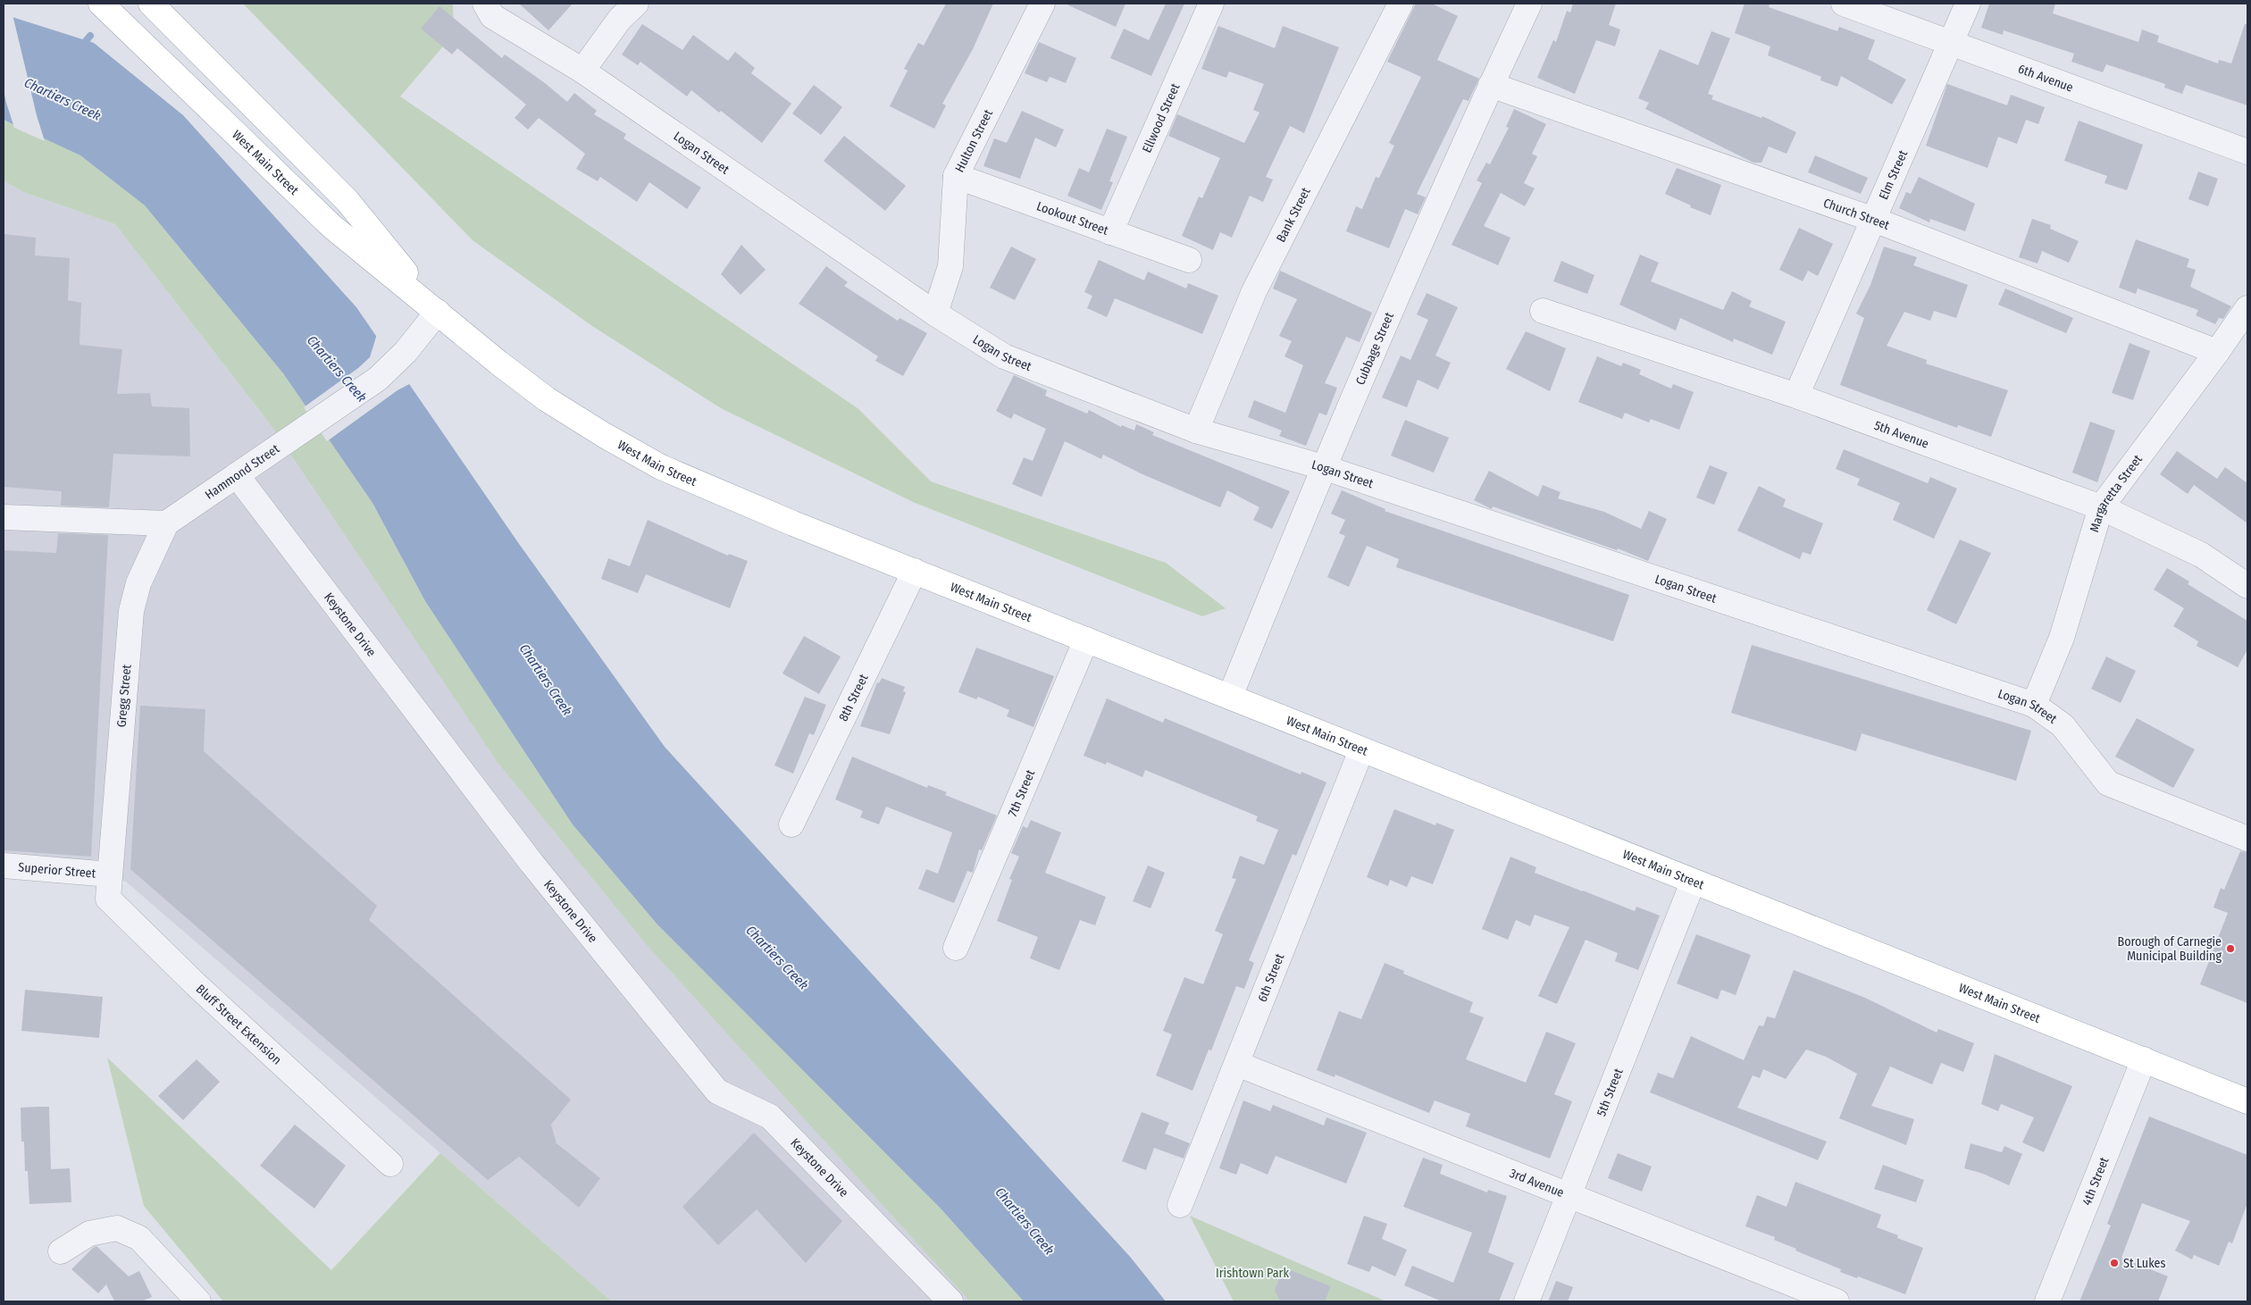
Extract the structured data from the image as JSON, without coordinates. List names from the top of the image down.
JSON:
{
  "streets": {
    "main road": ["West Main Street"],
    "street": [
      "6th Avenue",
      "Ellwood Street",
      "Hulton Street",
      "Logan Street",
      "Elm Street",
      "Bank Street",
      "Church Street",
      "Lookout Street",
      "Cubbage Street",
      "5th Avenue",
      "Hammond Street",
      "Margaretta Street",
      "Keystone Drive",
      "Gregg Street",
      "8th Street",
      "7th Street",
      "Superior Street",
      "6th Street",
      "Bluff Street Extension",
      "5th Street",
      "4th Street",
      "3rd Avenue"
    ]
  },
  "crossings": [
    ["6th Avenue", "Elm Street"],
    ["Ellwood Street", "Lookout Street"],
    ["Hulton Street", "Logan Street"],
    ["Hulton Street", "Lookout Street"],
    ["Logan Street", "Bank Street"],
    ["Logan Street", "Cubbage Street"],
    ["Logan Street", "Margaretta Street"],
    ["West Main Street", "Cubbage Street"],
    ["West Main Street", "Hammond Street"],
    ["West Main Street", "8th Street"],
    ["West Main Street", "7th Street"],
    ["West Main Street", "6th Street"],
    ["West Main Street", "5th Street"],
    ["West Main Street", "4th Street"],
    ["Elm Street", "Church Street"],
    ["Elm Street", "5th Avenue"],
    ["Church Street", "Cubbage Street"],
    ["Church Street", "Margaretta Street"],
    ["5th Avenue", "Margaretta Street"],
    ["Hammond Street", "Keystone Drive"],
    ["Hammond Street", "Gregg Street"],
    ["Gregg Street", "Superior Street"],
    ["Gregg Street", "Bluff Street Extension"],
    ["Superior Street", "Bluff Street Extension"],
    ["6th Street", "3rd Avenue"],
    ["5th Street", "3rd Avenue"]
  ],
  "water": ["Chartiers Creek"],
  "parks": ["Irishtown Park"],
  "places": ["Borough of Carnegie Municipal Building", "St Lukes"]
}
